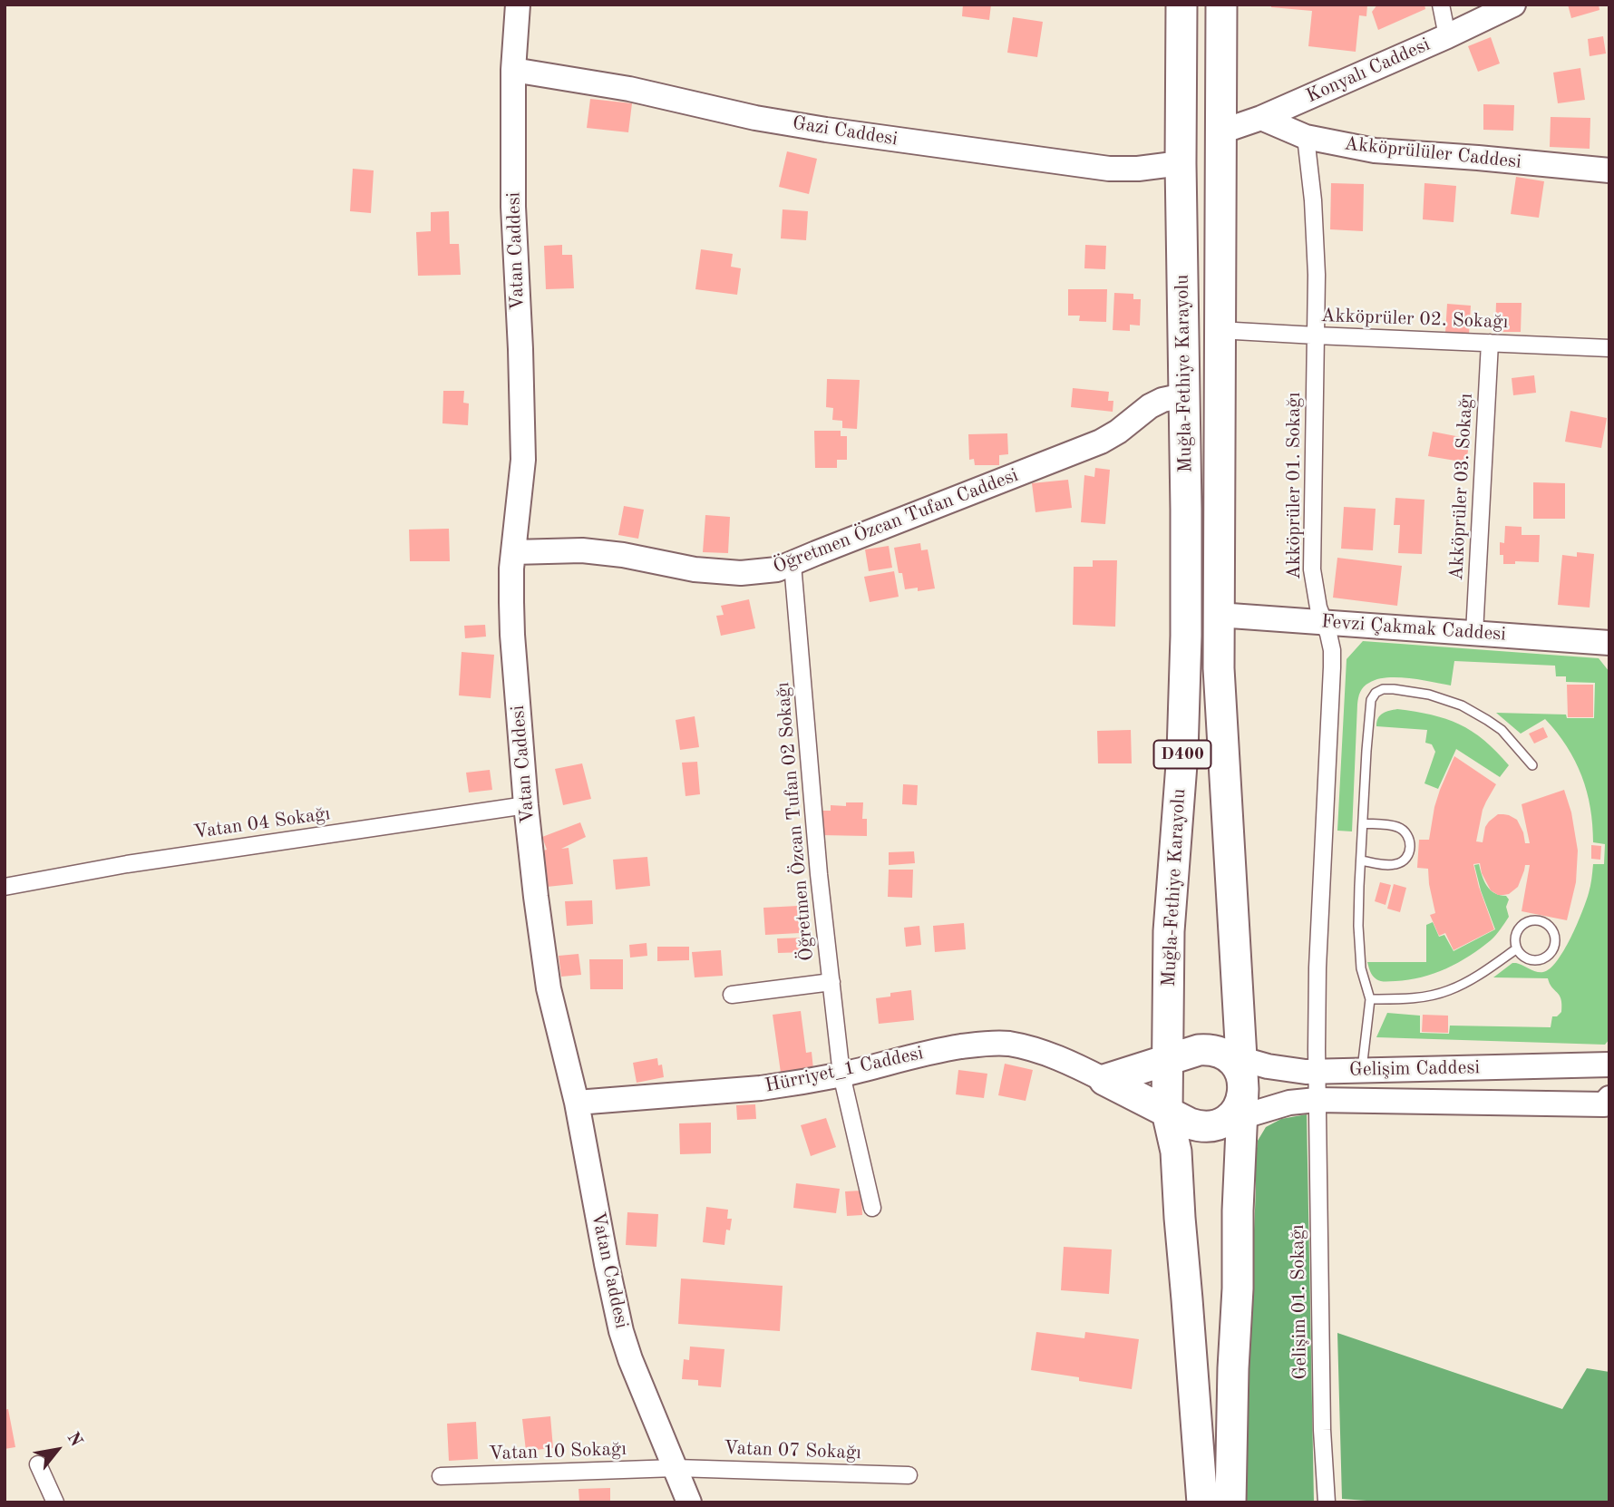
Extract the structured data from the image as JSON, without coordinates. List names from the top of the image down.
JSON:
{
  "streets": {
    "highway": ["Muğla-Fethiye Karayolu", "D400"],
    "street": [
      "Konyalı Caddesi",
      "Gazi Caddesi",
      "Akköprülüler Caddesi",
      "Vatan Caddesi",
      "Akköprüler 02. Sokağı",
      "Akköprüler 01. Sokağı",
      "Akköprüler 03. Sokağı",
      "Öğretmen Özcan Tufan Caddesi",
      "Fevzi Çakmak Caddesi",
      "Öğretmen Özcan Tufan 02 Sokağı",
      "Vatan 04 Sokağı",
      "Gelişim Caddesi",
      "Hürriyet_1 Caddesi",
      "Gelişim 01. Sokağı",
      "Vatan 07 Sokağı",
      "Vatan 10 Sokağı"
    ]
  },
  "crossings": [
    ["Konyalı Caddesi", "Akköprülüler Caddesi"],
    ["Konyalı Caddesi", "Muğla-Fethiye Karayolu"],
    ["Gazi Caddesi", "Vatan Caddesi"],
    ["Gazi Caddesi", "Muğla-Fethiye Karayolu"],
    ["Akköprülüler Caddesi", "Akköprüler 01. Sokağı"],
    ["Vatan Caddesi", "Öğretmen Özcan Tufan Caddesi"],
    ["Vatan Caddesi", "Vatan 04 Sokağı"],
    ["Vatan Caddesi", "Hürriyet_1 Caddesi"],
    ["Vatan Caddesi", "Vatan 07 Sokağı"],
    ["Vatan Caddesi", "Vatan 10 Sokağı"],
    ["Akköprüler 02. Sokağı", "Muğla-Fethiye Karayolu"],
    ["Akköprüler 02. Sokağı", "Akköprüler 01. Sokağı"],
    ["Akköprüler 02. Sokağı", "Akköprüler 03. Sokağı"],
    ["Muğla-Fethiye Karayolu", "Öğretmen Özcan Tufan Caddesi"],
    ["Muğla-Fethiye Karayolu", "Fevzi Çakmak Caddesi"],
    ["Muğla-Fethiye Karayolu", "Gelişim Caddesi"],
    ["Akköprüler 01. Sokağı", "Fevzi Çakmak Caddesi"],
    ["Akköprüler 01. Sokağı", "Gelişim Caddesi"],
    ["Akköprüler 01. Sokağı", "Gelişim 01. Sokağı"],
    ["Akköprüler 03. Sokağı", "Fevzi Çakmak Caddesi"],
    ["Öğretmen Özcan Tufan Caddesi", "Öğretmen Özcan Tufan 02 Sokağı"],
    ["Öğretmen Özcan Tufan 02 Sokağı", "Hürriyet_1 Caddesi"],
    ["Gelişim Caddesi", "Gelişim 01. Sokağı"],
    ["Vatan 07 Sokağı", "Vatan 10 Sokağı"]
  ],
  "north": "top right"
}
